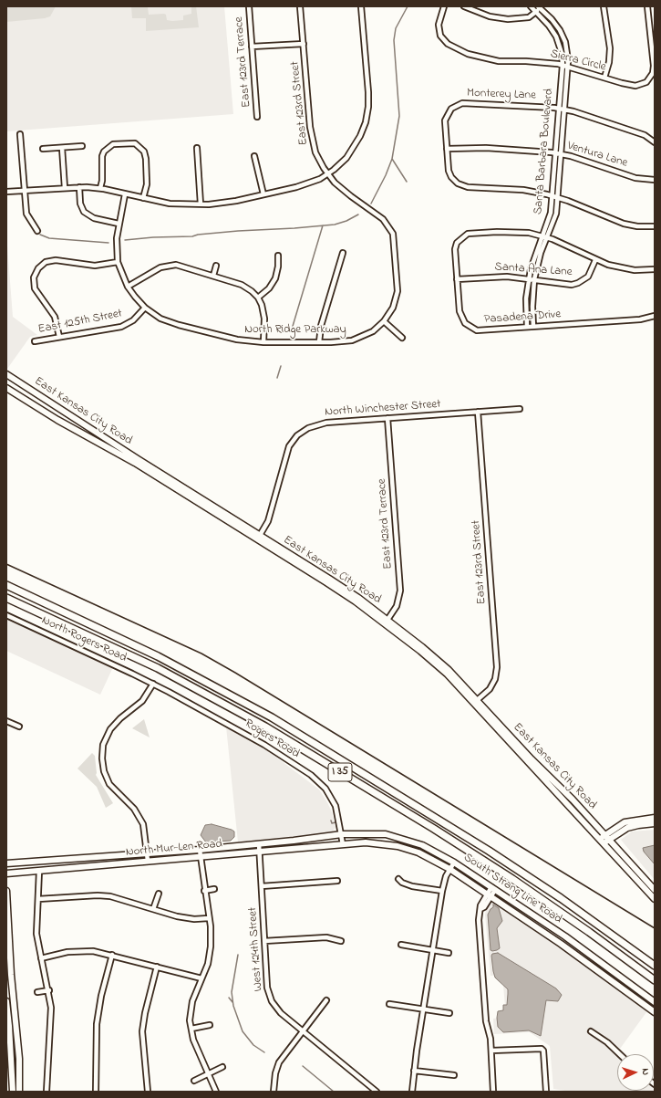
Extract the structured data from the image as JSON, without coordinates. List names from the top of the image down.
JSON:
{
  "streets": {
    "highway": ["I 35"],
    "main road": ["East Kansas City Road", "North Mur-Len Road", "South Strang Line Road"],
    "street": [
      "Sierra Circle",
      "East 123rd Terrace",
      "Monterey Lane",
      "East 123rd Street",
      "Santa Barbara Boulevard",
      "Ventura Lane",
      "Santa Ana Lane",
      "Pasadena Drive",
      "East 125th Street",
      "North Ridge Parkway",
      "North Winchester Street",
      "North Rogers Road",
      "Rogers Road",
      "West 124th Street"
    ]
  },
  "crossings": [
    ["Sierra Circle", "Santa Barbara Boulevard"],
    ["East 123rd Terrace", "East 123rd Street"],
    ["East 123rd Terrace", "North Winchester Street"],
    ["East 123rd Terrace", "East Kansas City Road"],
    ["Monterey Lane", "Santa Barbara Boulevard"],
    ["Monterey Lane", "Ventura Lane"],
    ["East 123rd Street", "North Ridge Parkway"],
    ["East 123rd Street", "North Winchester Street"],
    ["East 123rd Street", "East Kansas City Road"],
    ["Santa Barbara Boulevard", "Ventura Lane"],
    ["Santa Barbara Boulevard", "Santa Ana Lane"],
    ["Santa Barbara Boulevard", "Pasadena Drive"],
    ["Santa Ana Lane", "Pasadena Drive"],
    ["East 125th Street", "North Ridge Parkway"],
    ["North Winchester Street", "East Kansas City Road"],
    ["North Rogers Road", "Rogers Road"],
    ["Rogers Road", "North Mur-Len Road"],
    ["Rogers Road", "South Strang Line Road"],
    ["North Mur-Len Road", "South Strang Line Road"],
    ["North Mur-Len Road", "West 124th Street"]
  ],
  "north": "right"
}
